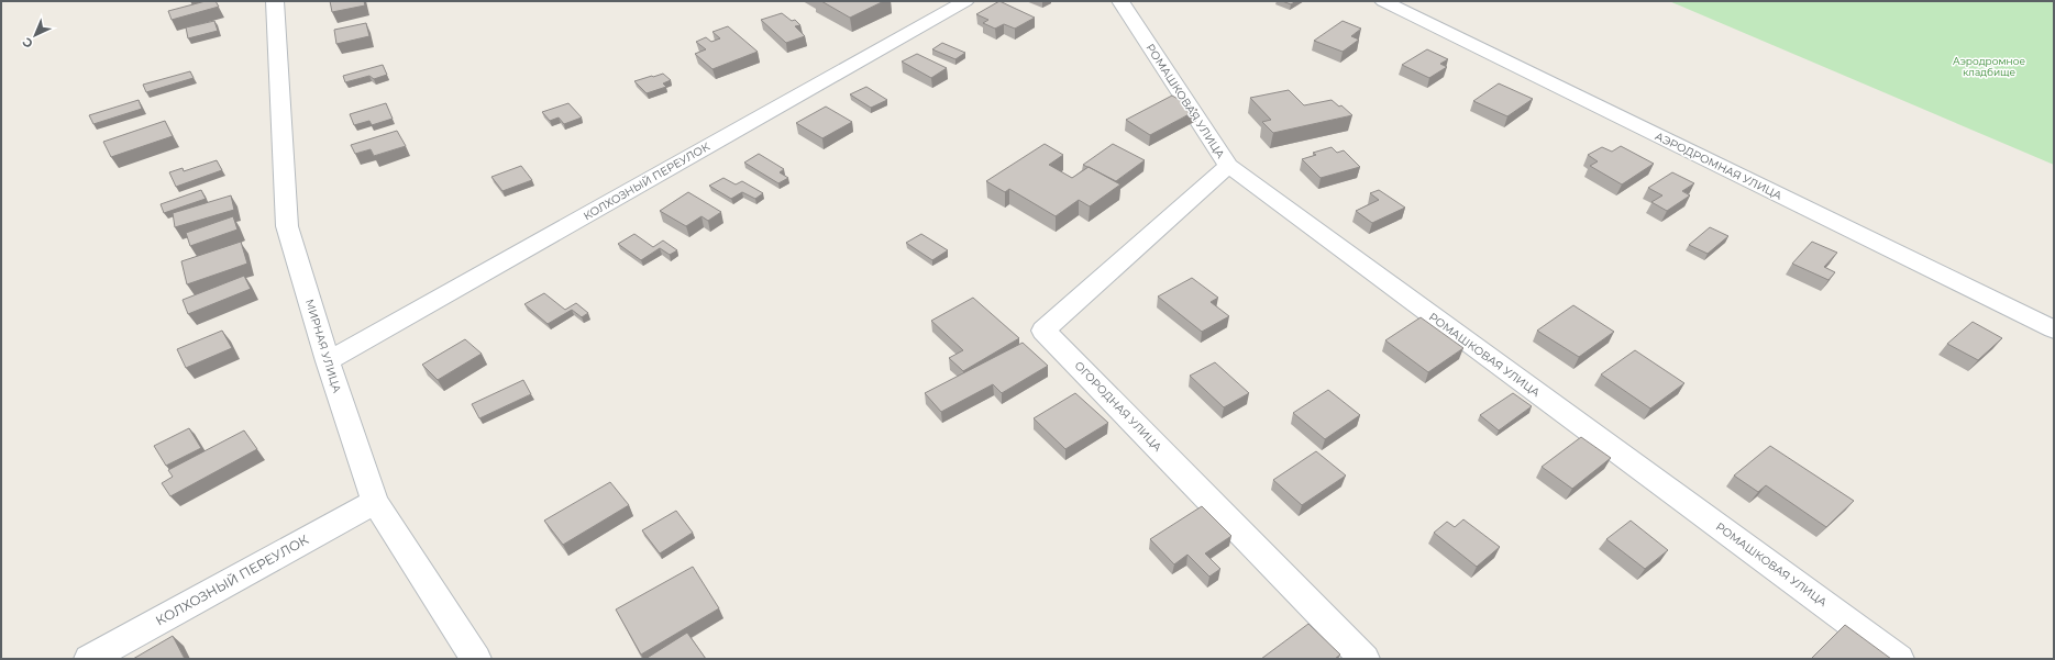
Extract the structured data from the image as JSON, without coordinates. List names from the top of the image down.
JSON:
{
  "streets": {
    "street": [
      "РОМАШКОВАЯ УЛИЦА",
      "АЭРОДРОМНАЯ УЛИЦА",
      "КОЛХОЗНЫЙ ПЕРЕУЛОК",
      "МИРНАЯ УЛИЦА",
      "ОГОРОДНАЯ УЛИЦА"
    ]
  },
  "crossings": [
    ["РОМАШКОВАЯ УЛИЦА", "ОГОРОДНАЯ УЛИЦА"],
    ["КОЛХОЗНЫЙ ПЕРЕУЛОК", "МИРНАЯ УЛИЦА"]
  ],
  "parks": ["Аэродромное кладбище"],
  "north": "bottom left"
}
